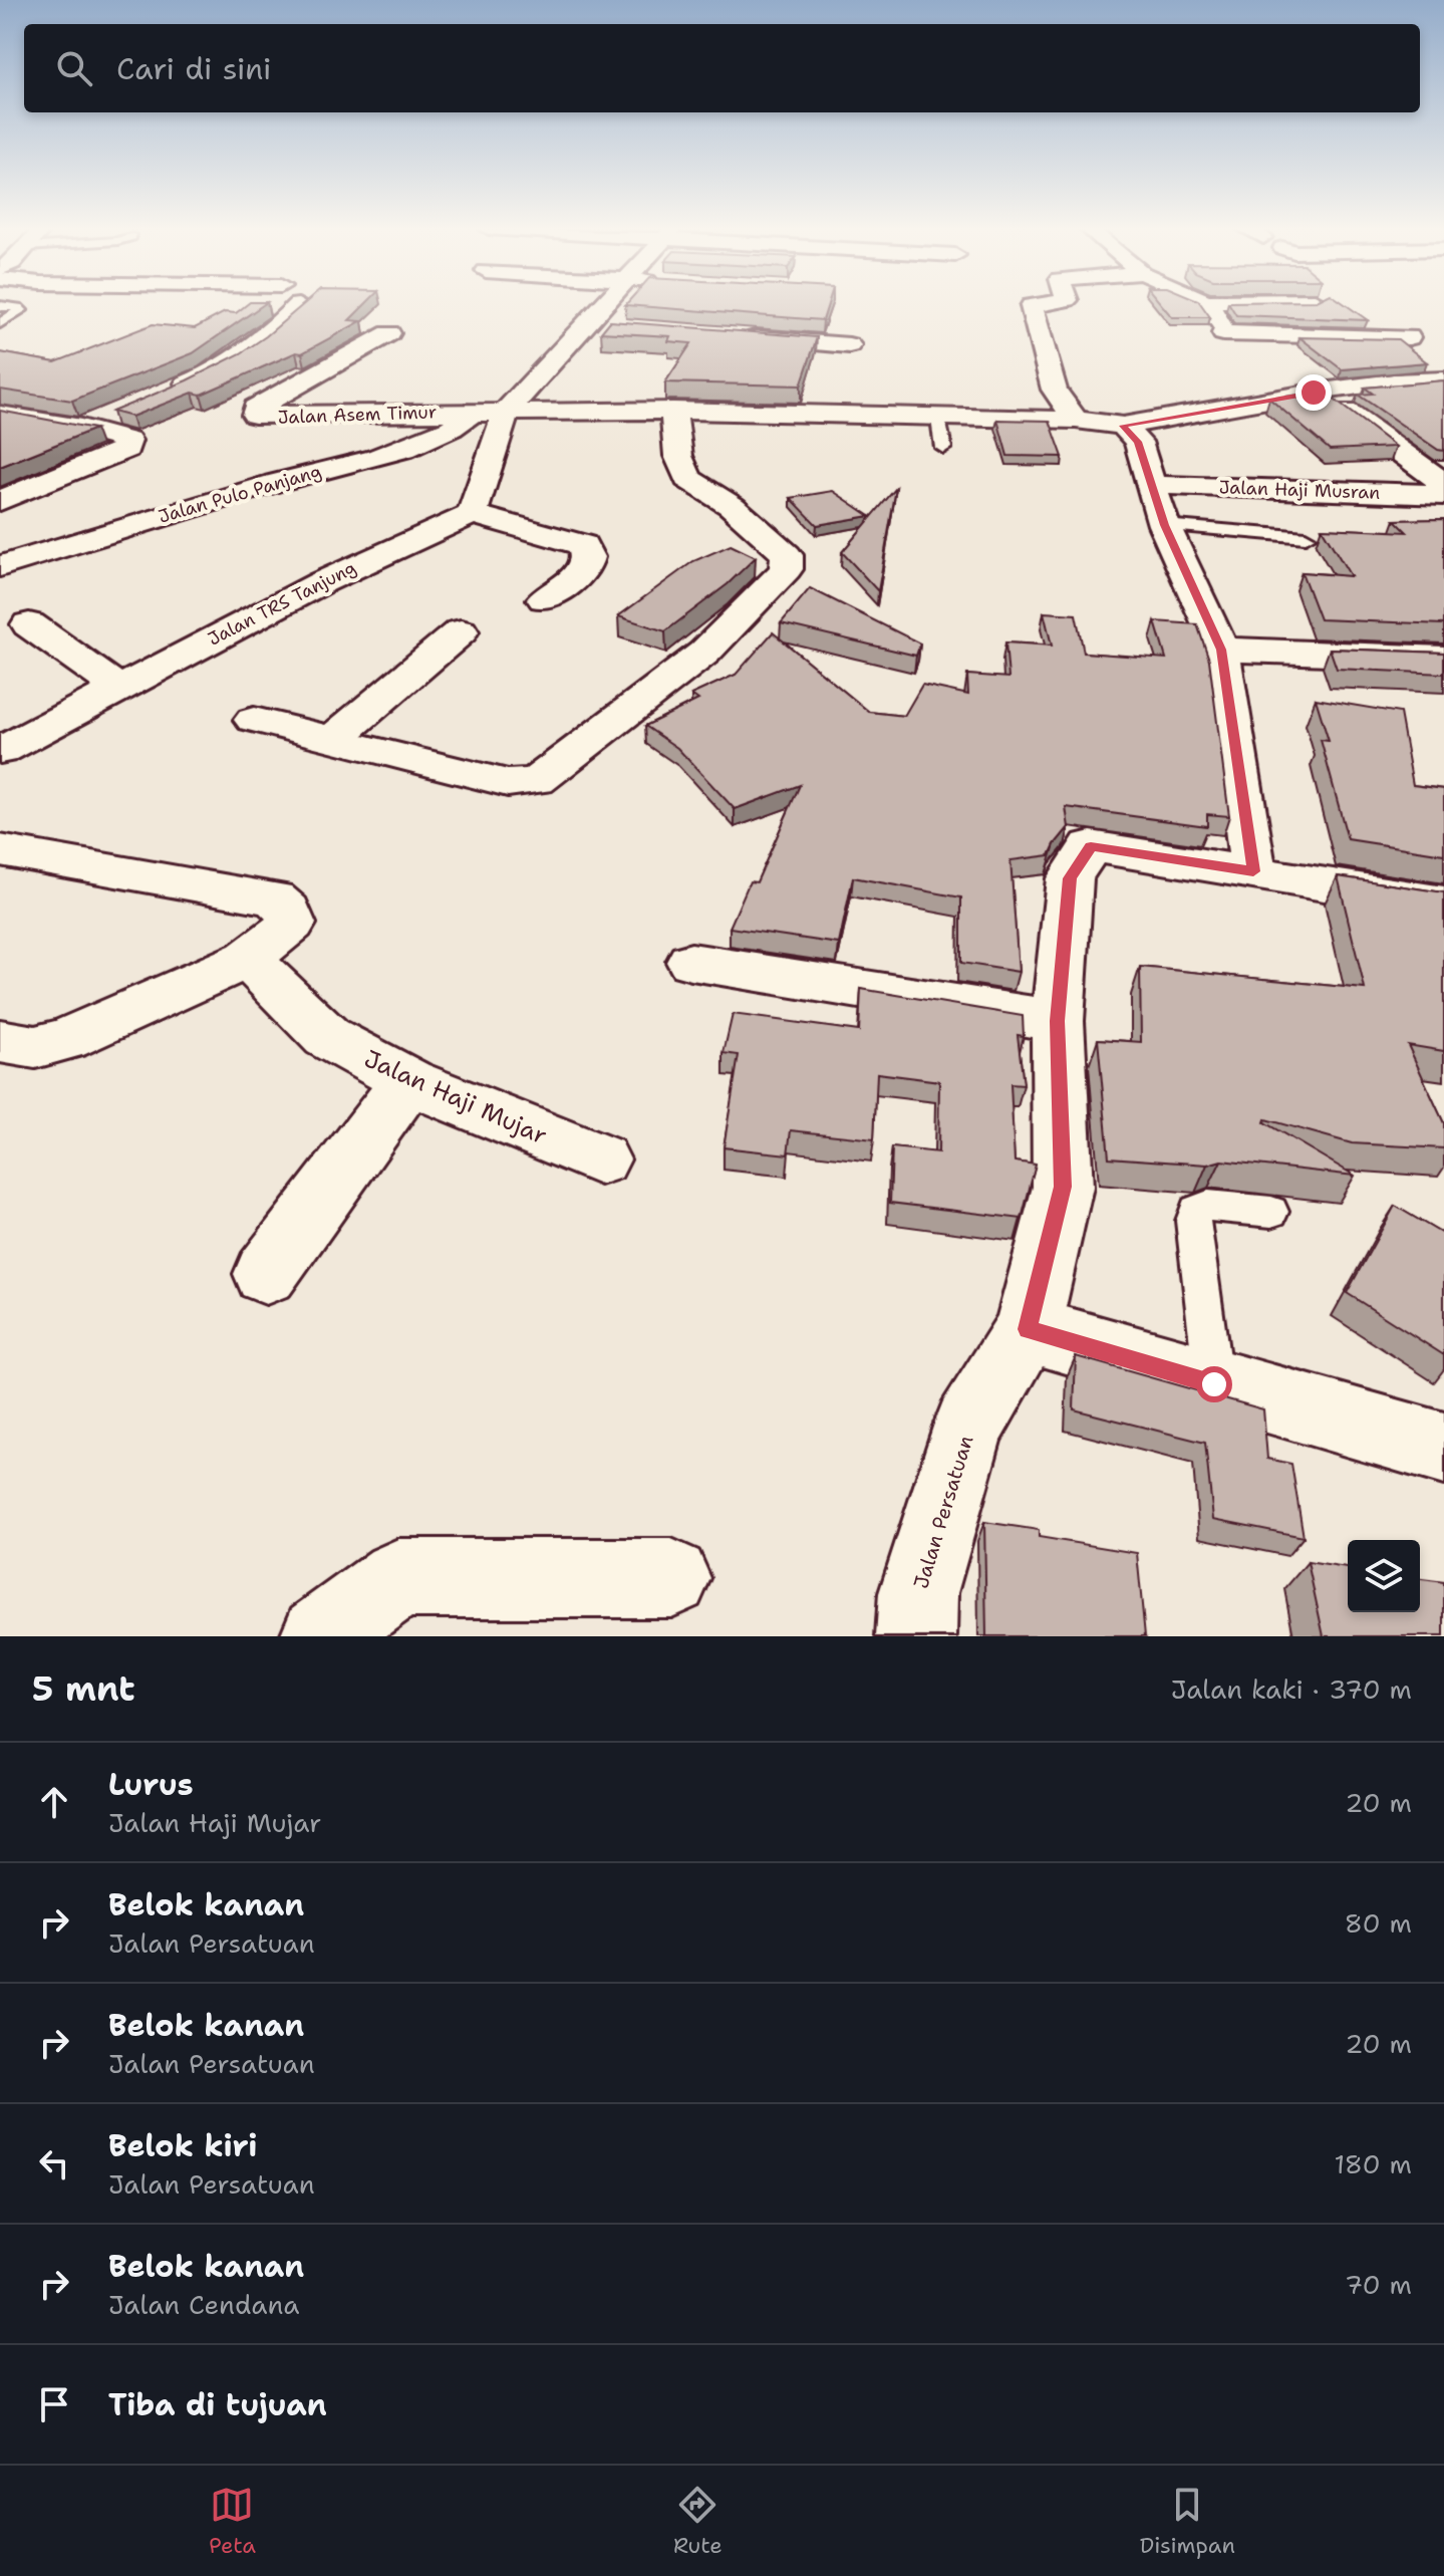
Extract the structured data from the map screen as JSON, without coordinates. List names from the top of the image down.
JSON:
{
  "streets": {
    "street": [
      "Jalan Asem Timur",
      "Jalan Haji Musran",
      "Jalan Pulo Panjang",
      "Jalan TRS Tanjung",
      "Jalan Haji Mujar",
      "Jalan Persatuan"
    ]
  },
  "crossings": [
    ["Jalan Asem Timur", "Jalan Pulo Panjang"]
  ],
  "page": {
    "search": "Cari di sini",
    "heading": ["5 mnt", "Jalan kaki · 370 m"],
    "list": [
      ["Lurus", "Jalan Haji Mujar", "20 m"],
      ["Belok kanan", "Jalan Persatuan", "80 m"],
      ["Belok kanan", "Jalan Persatuan", "20 m"],
      ["Belok kiri", "Jalan Persatuan", "180 m"],
      ["Belok kanan", "Jalan Cendana", "70 m"],
      "Tiba di tujuan"
    ],
    "nav": ["Peta", "Rute", "Disimpan"]
  }
}
